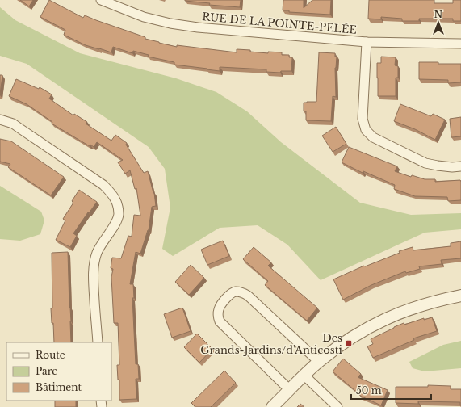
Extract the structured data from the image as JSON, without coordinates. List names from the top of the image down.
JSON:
{
  "streets": {
    "street": ["RUE DE LA POINTE-PELÉE"]
  },
  "places": {
    "transit": ["Des Grands-Jardins/d'Anticosti"]
  },
  "legend": ["Route", "Parc", "Bâtiment"],
  "scale_bar": "50 m",
  "north": "top"
}
